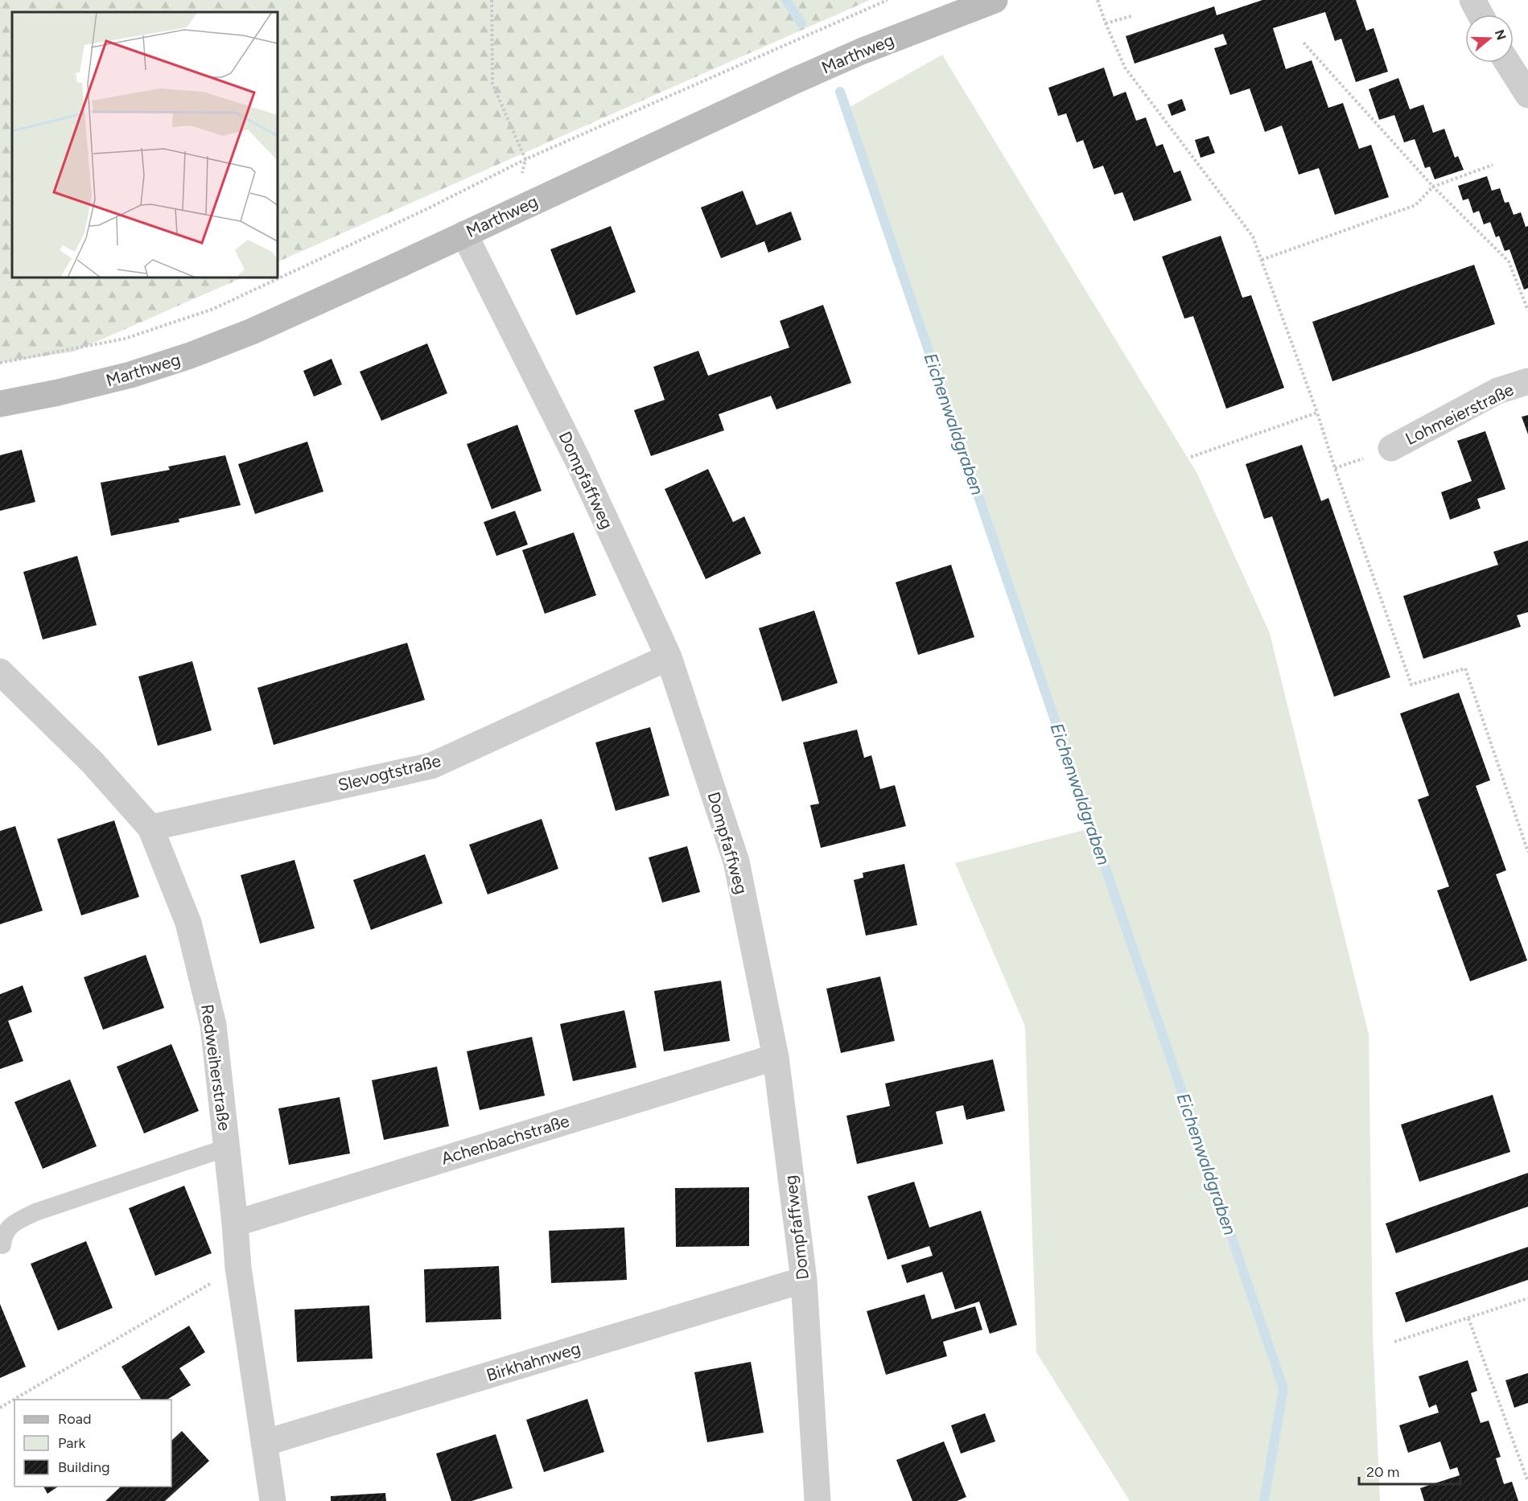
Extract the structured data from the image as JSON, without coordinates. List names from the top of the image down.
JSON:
{
  "streets": {
    "main road": ["Marthweg"],
    "street": [
      "Lohmeierstraße",
      "Dompfaffweg",
      "Slevogtstraße",
      "Redweiherstraße",
      "Achenbachstraße",
      "Birkhahnweg"
    ]
  },
  "crossings": [
    ["Marthweg", "Dompfaffweg"],
    ["Dompfaffweg", "Slevogtstraße"],
    ["Dompfaffweg", "Achenbachstraße"],
    ["Dompfaffweg", "Birkhahnweg"],
    ["Slevogtstraße", "Redweiherstraße"],
    ["Redweiherstraße", "Achenbachstraße"],
    ["Redweiherstraße", "Birkhahnweg"]
  ],
  "water": ["Eichenwaldgraben"],
  "legend": ["Road", "Park", "Building"],
  "scale_bar": "20 m",
  "north": "right"
}
